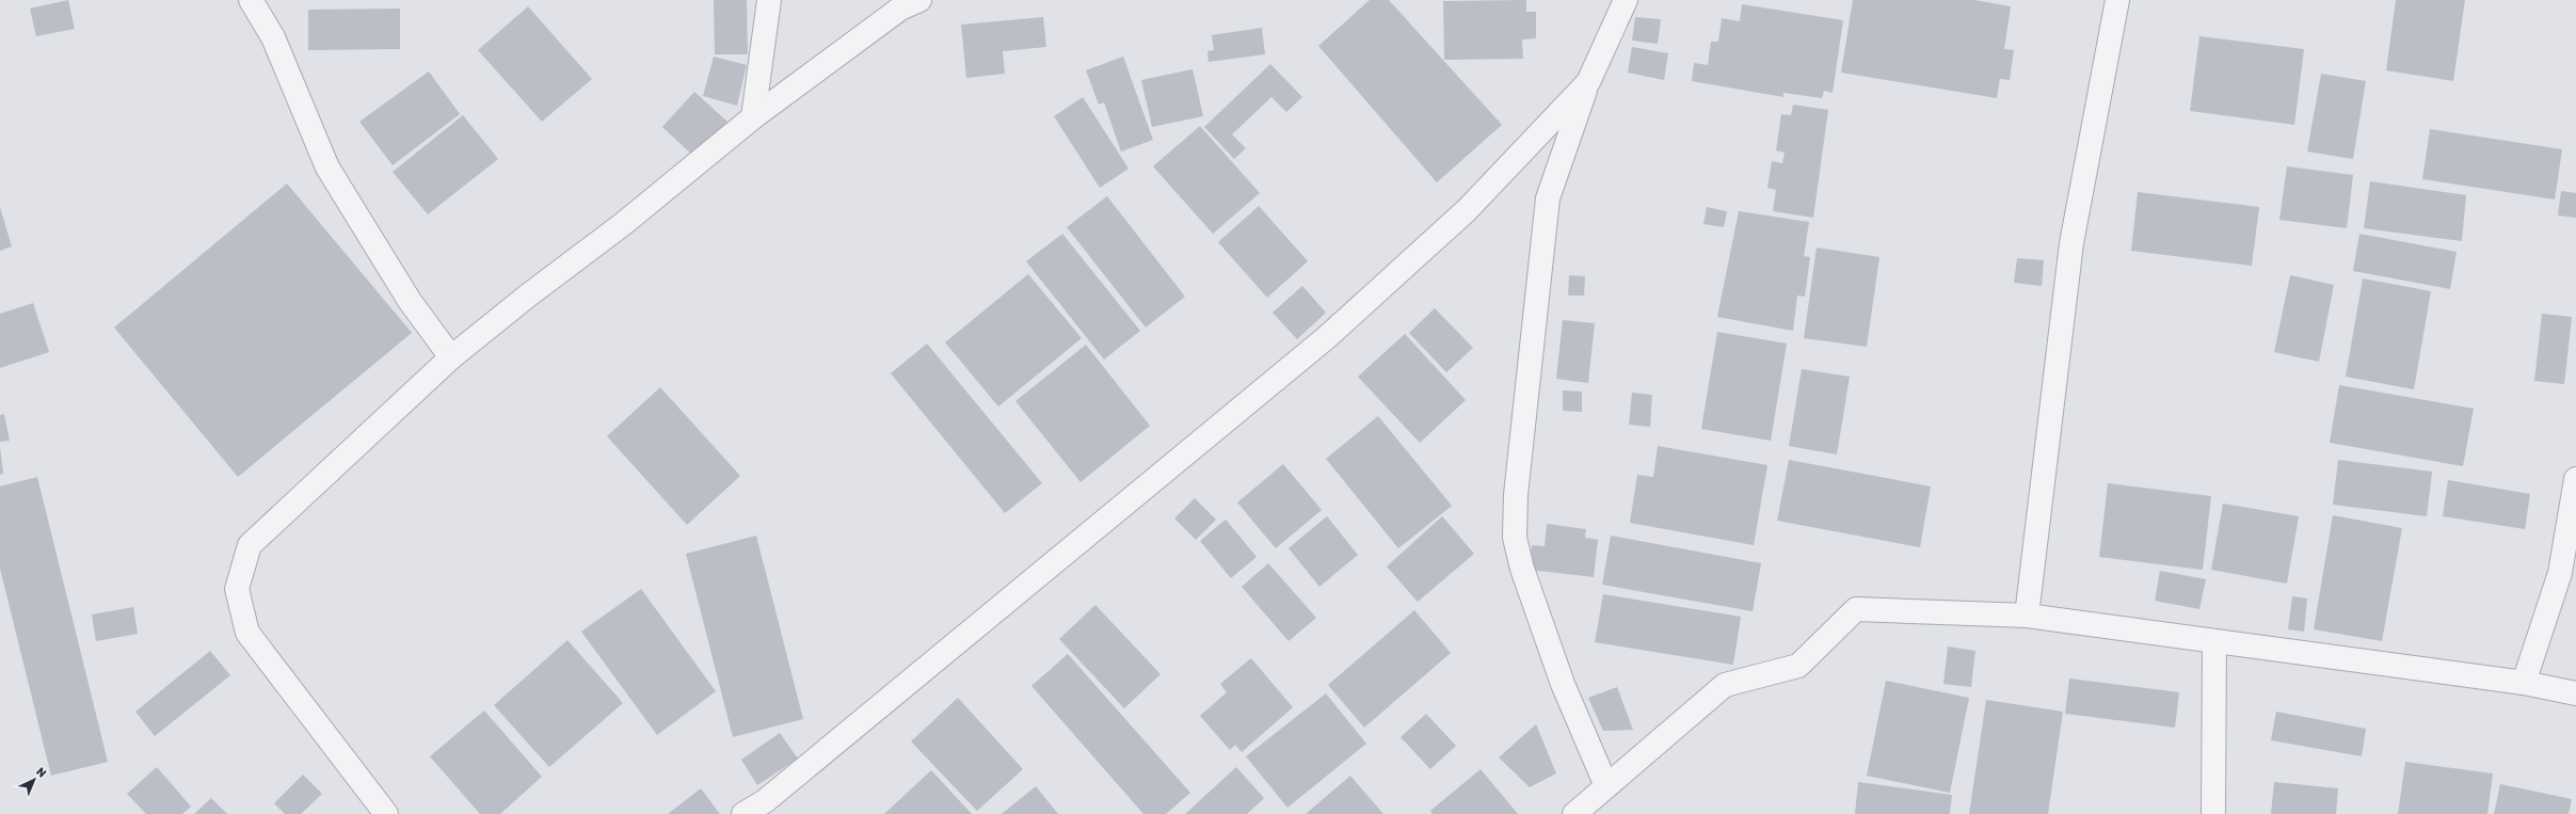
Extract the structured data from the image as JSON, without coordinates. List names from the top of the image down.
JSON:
{
  "north": "top right"
}
